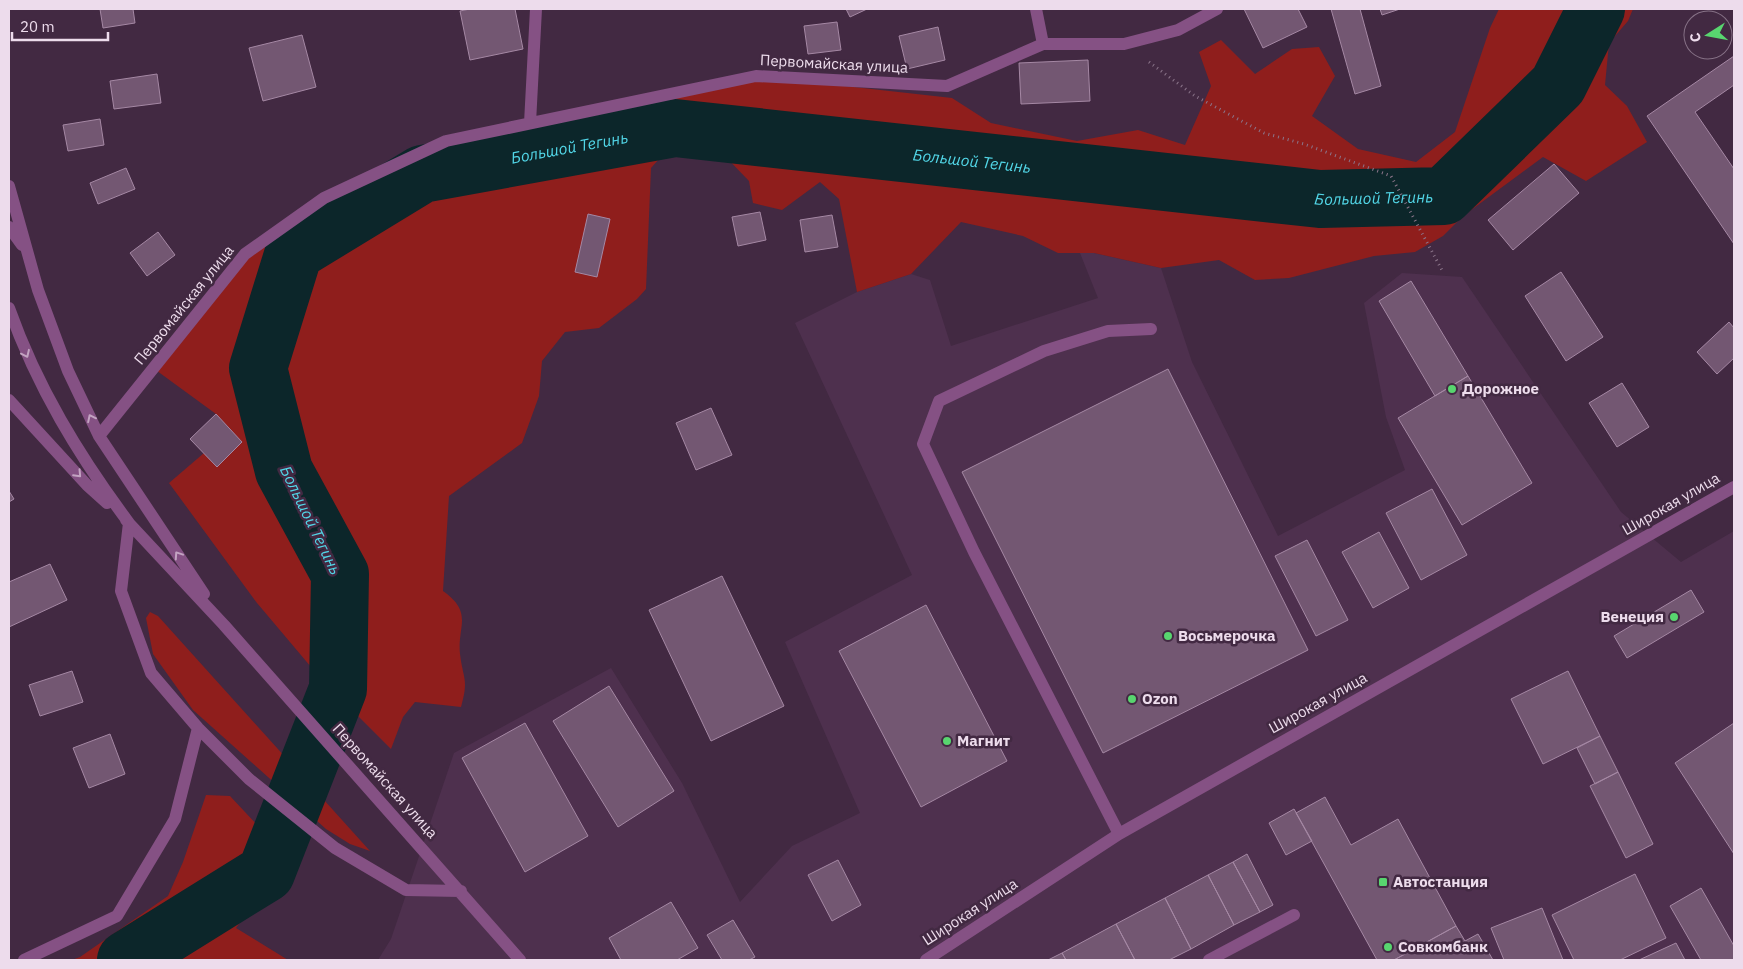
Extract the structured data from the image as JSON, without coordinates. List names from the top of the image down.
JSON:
{
  "streets": {
    "street": ["Первомайская улица", "Широкая улица"]
  },
  "water": ["Большой Тегинь"],
  "places": {
    "other": [
      "Дорожное",
      "Венеция",
      "Восьмерочка",
      "Ozon",
      "Магнит",
      "Совкомбанк"
    ],
    "transit": ["Автостанция"]
  },
  "scale_bar": "20 m",
  "north": "left"
}
